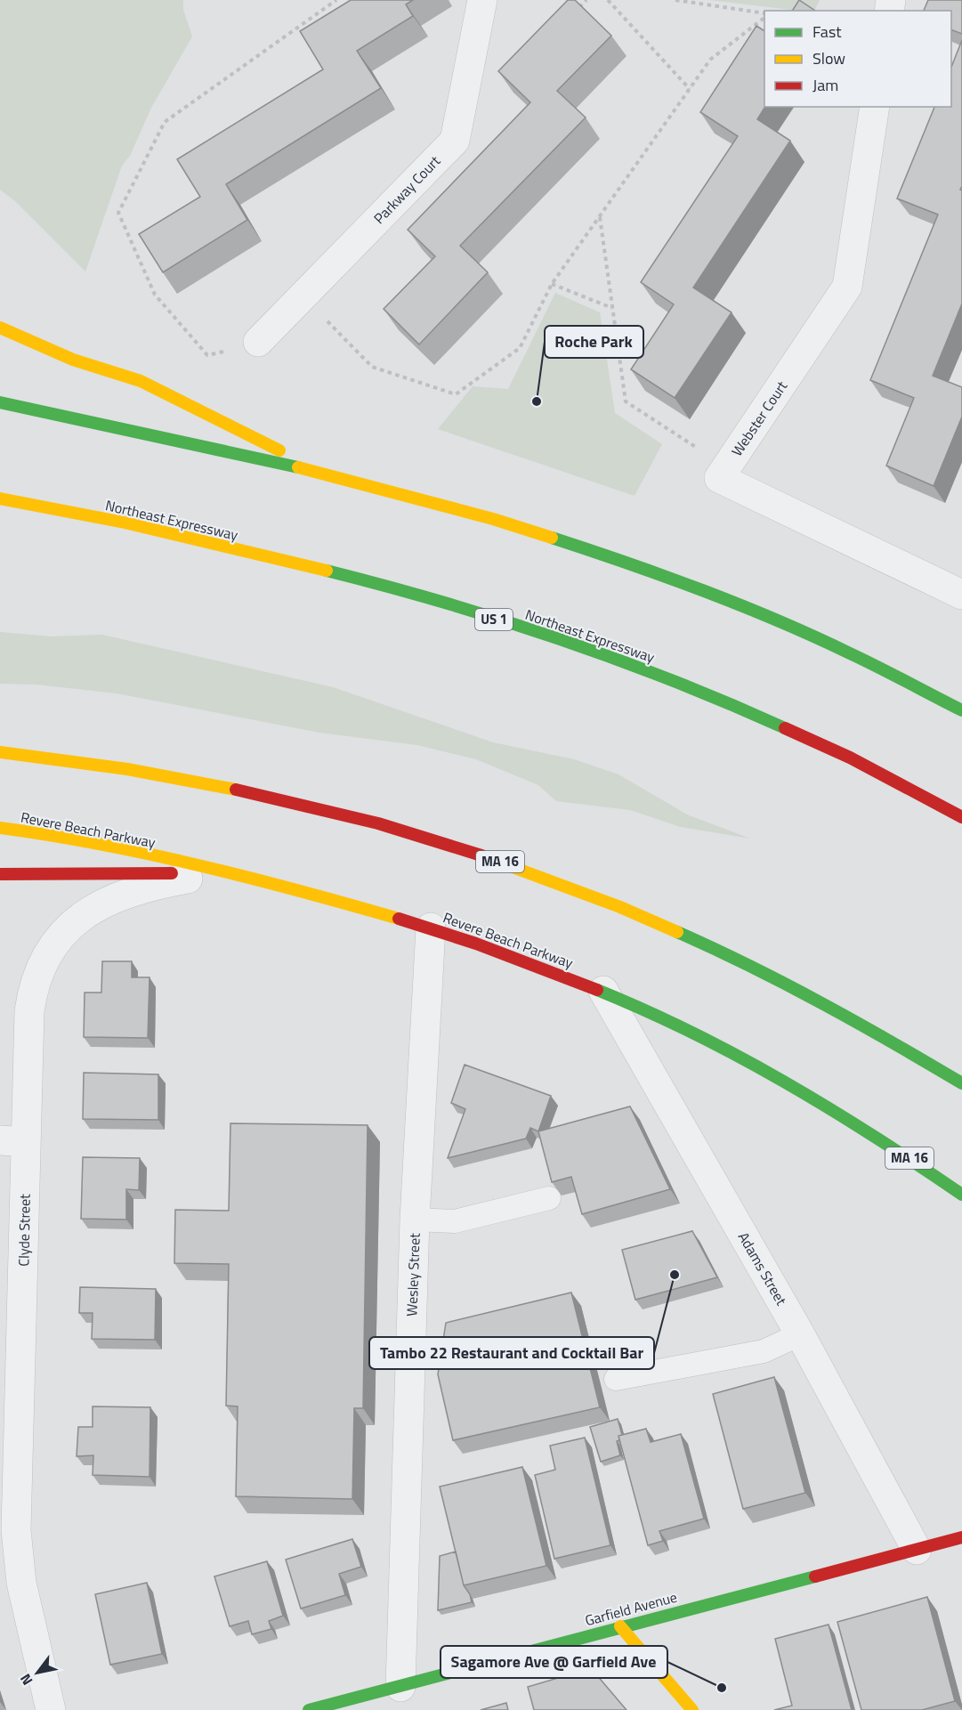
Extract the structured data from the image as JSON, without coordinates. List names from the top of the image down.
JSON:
{
  "streets": {
    "main road": [
      "Northeast Expressway",
      "US 1",
      "Revere Beach Parkway",
      "MA 16",
      "Garfield Avenue"
    ],
    "street": [
      "Parkway Court",
      "Webster Court",
      "Clyde Street",
      "Adams Street",
      "Wesley Street"
    ]
  },
  "crossings": [
    ["Revere Beach Parkway", "Clyde Street"],
    ["Revere Beach Parkway", "Adams Street"],
    ["Revere Beach Parkway", "Wesley Street"],
    ["Adams Street", "Garfield Avenue"],
    ["Wesley Street", "Garfield Avenue"]
  ],
  "places": ["Roche Park", "Tambo 22 Restaurant and Cocktail Bar", "Sagamore Ave @ Garfield Ave"],
  "legend": ["Fast", "Slow", "Jam"],
  "north": "bottom left"
}
